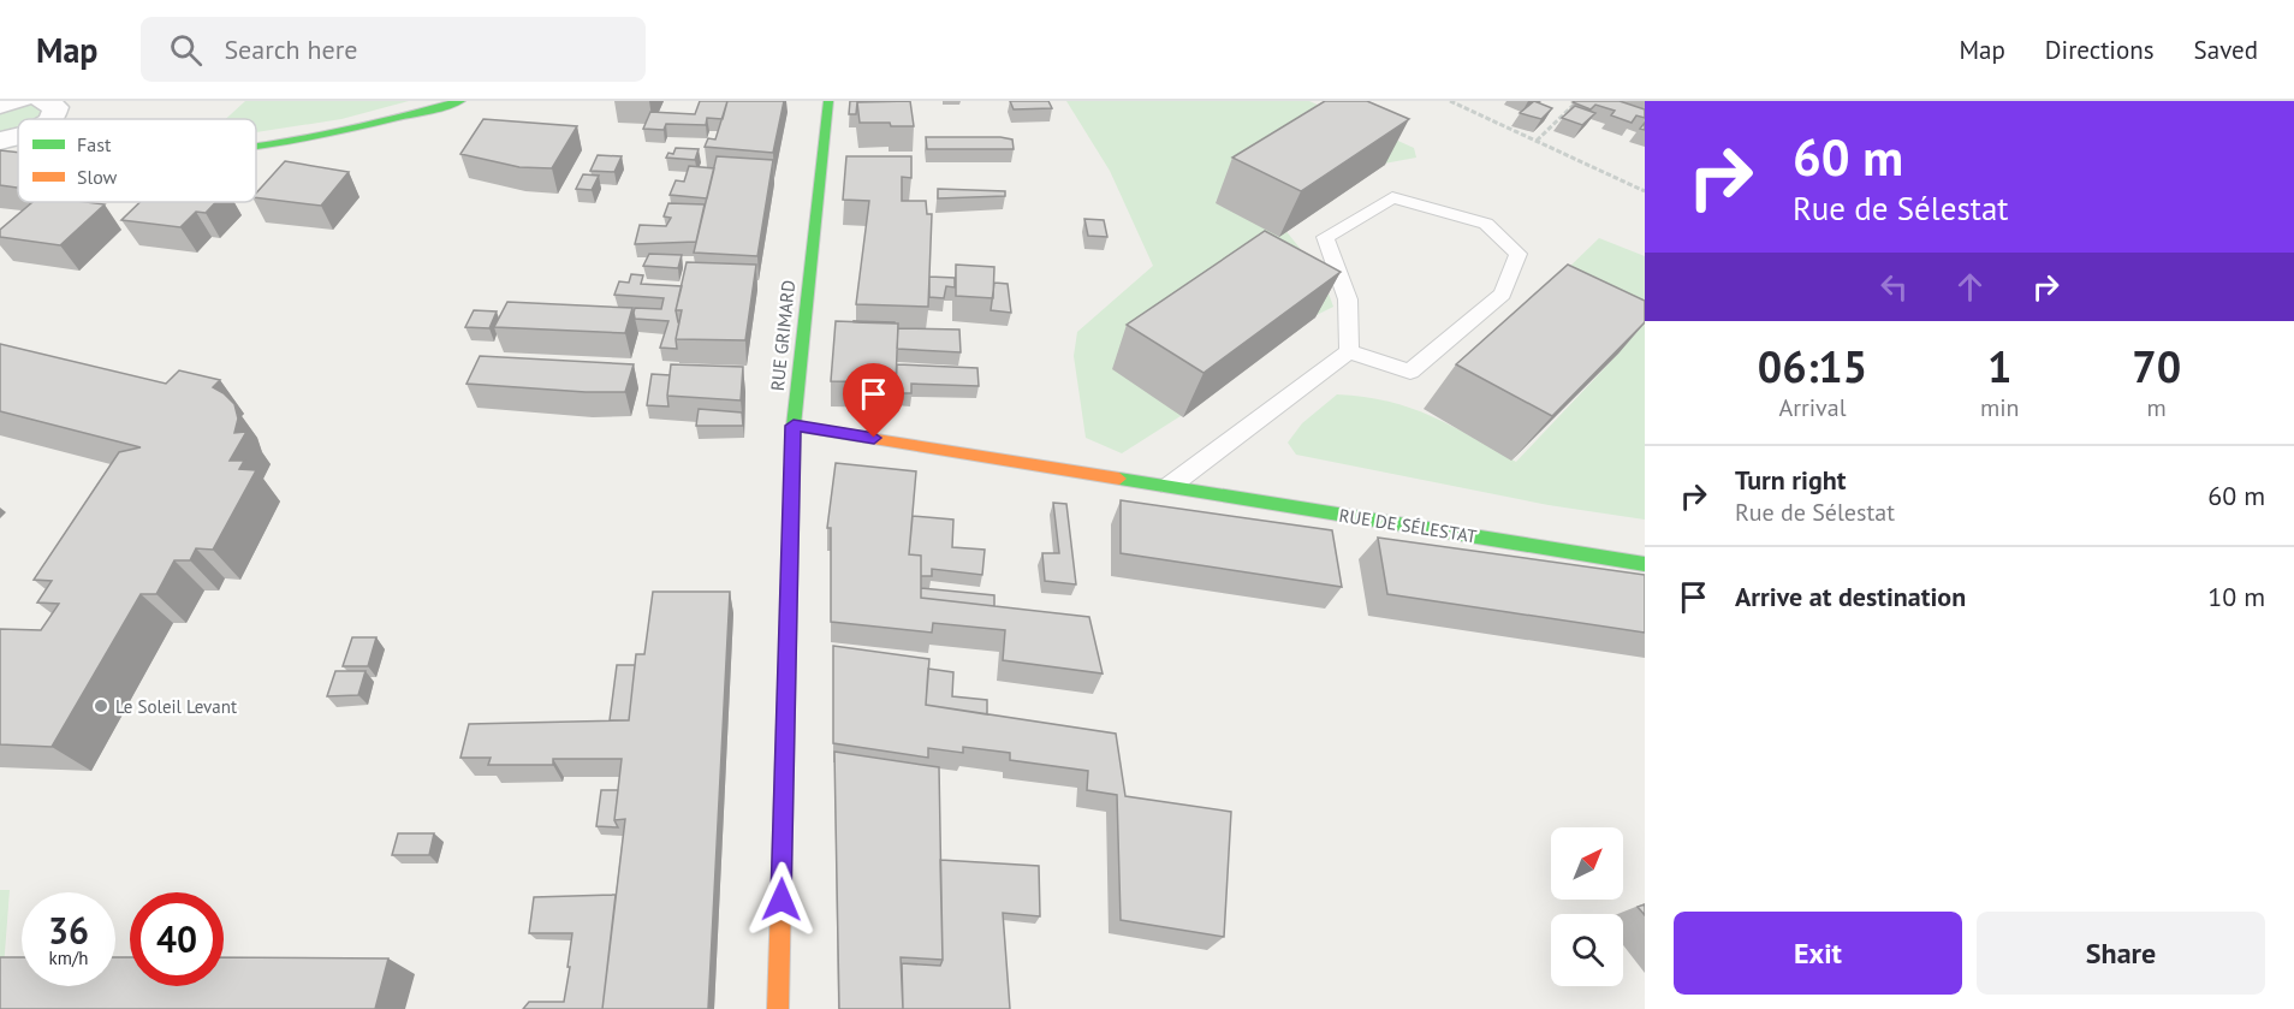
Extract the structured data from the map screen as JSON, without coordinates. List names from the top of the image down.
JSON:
{
  "streets": {
    "street": ["RUE GRIMARD", "RUE DE SÉLESTAT"]
  },
  "crossings": [
    ["RUE GRIMARD", "RUE DE SÉLESTAT"]
  ],
  "places": ["Le Soleil Levant"],
  "legend": ["Fast", "Slow"],
  "north": "top right",
  "page": {
    "header": "Map",
    "search": "Search here",
    "nav": ["Map", "Directions", "Saved"],
    "turn": ["60 m", "Rue de Sélestat"],
    "eta": [
      "06:15",
      "Arrival",
      "1",
      "min",
      "70",
      "m"
    ],
    "list": [
      {
        "name": "Turn right",
        "note": "Rue de Sélestat",
        "value": "60 m"
      },
      {
        "name": "Arrive at destination",
        "value": "10 m"
      }
    ],
    "speed": "36 km/h",
    "limit": "40",
    "buttons": ["Exit", "Share"]
  }
}
